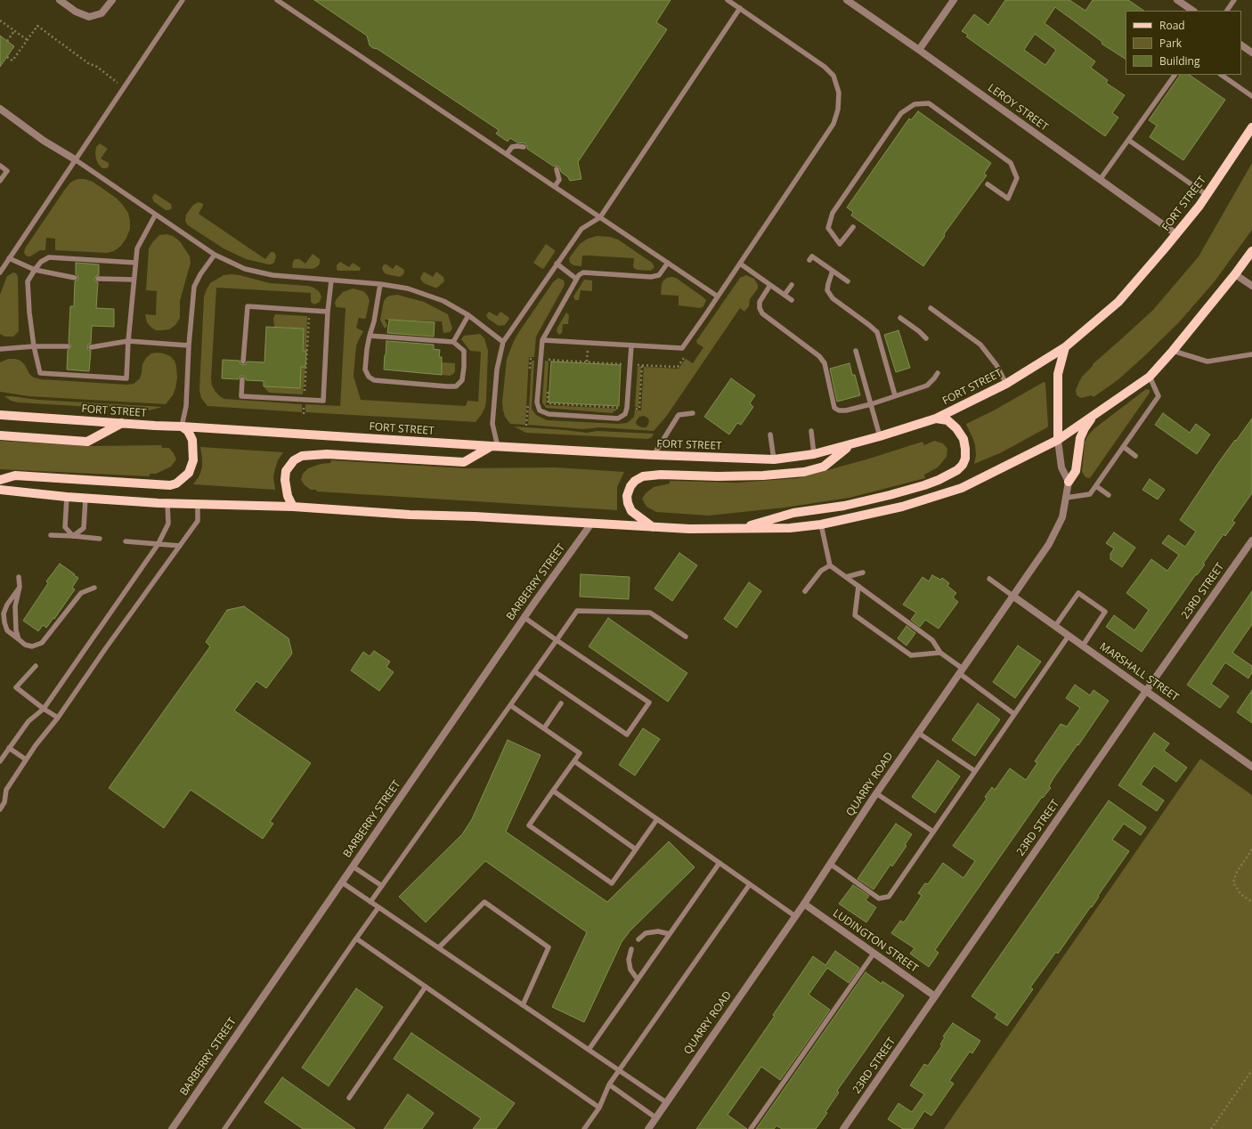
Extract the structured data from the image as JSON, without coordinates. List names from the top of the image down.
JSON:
{
  "streets": {
    "main road": ["FORT STREET"],
    "street": [
      "LEROY STREET",
      "BARBERRY STREET",
      "23RD STREET",
      "MARSHALL STREET",
      "QUARRY ROAD",
      "LUDINGTON STREET"
    ]
  },
  "crossings": [
    ["LEROY STREET", "FORT STREET"],
    ["23RD STREET", "MARSHALL STREET"],
    ["23RD STREET", "LUDINGTON STREET"],
    ["MARSHALL STREET", "QUARRY ROAD"],
    ["QUARRY ROAD", "LUDINGTON STREET"]
  ],
  "legend": ["Road", "Park", "Building"]
}
